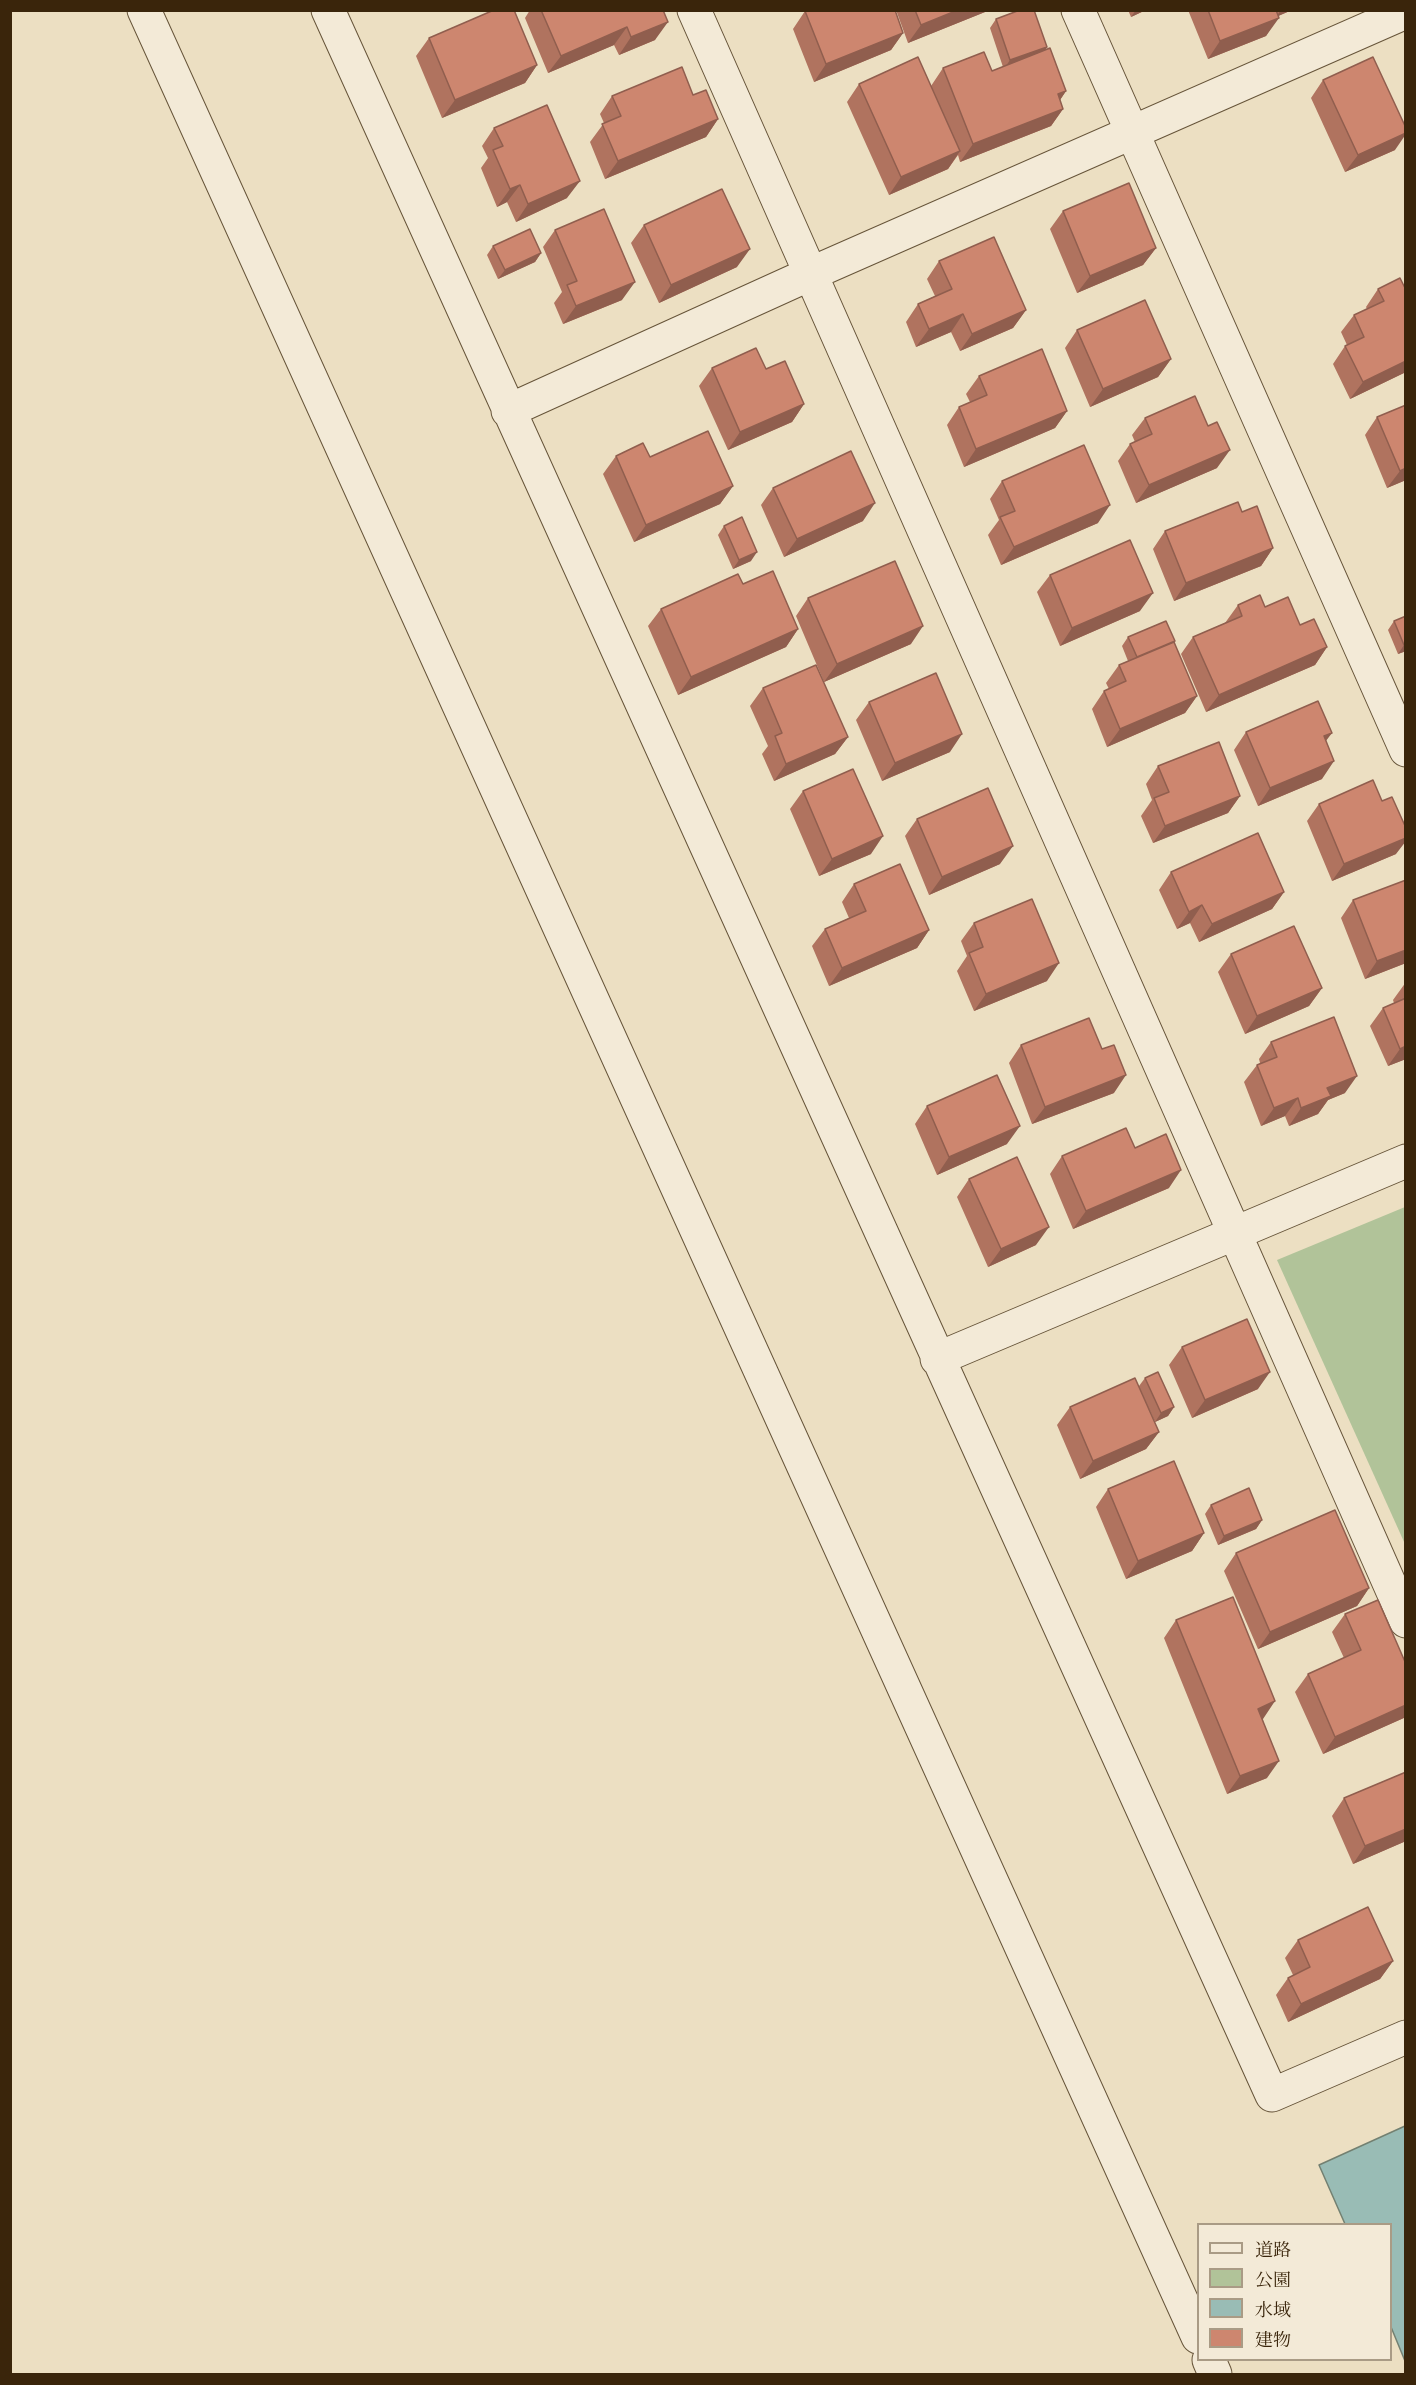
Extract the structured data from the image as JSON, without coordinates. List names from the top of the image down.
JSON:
{
  "legend": [
    "道路",
    "公園",
    "水域",
    "建物"
  ]
}
